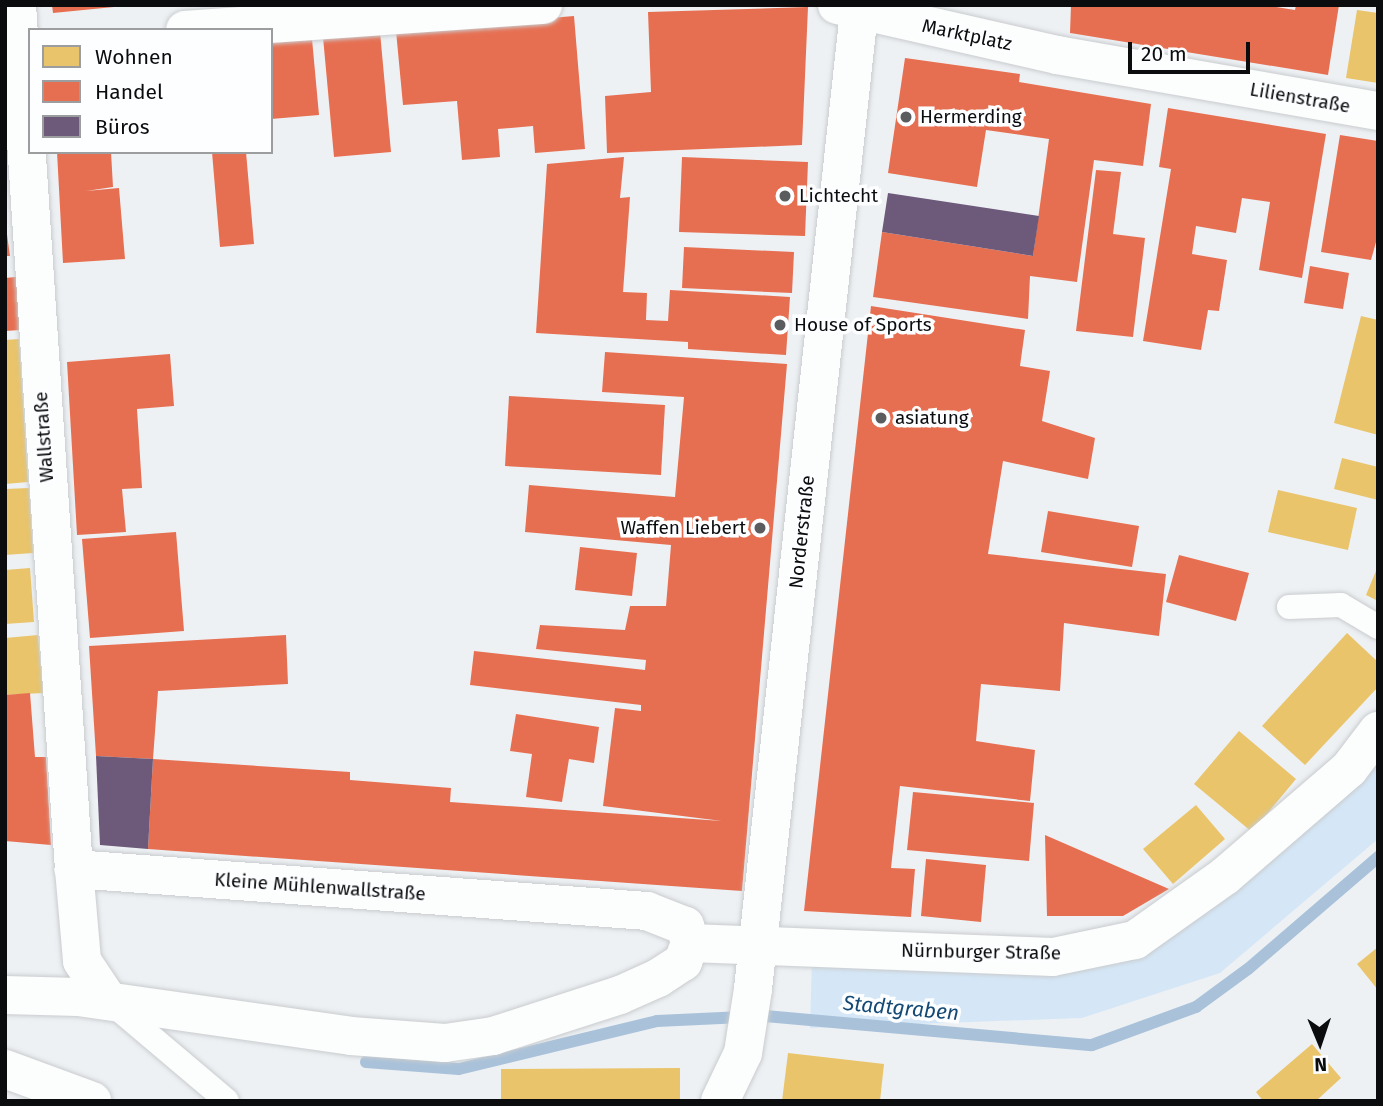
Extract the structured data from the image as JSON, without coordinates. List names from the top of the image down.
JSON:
{
  "streets": {
    "street": [
      "Marktplatz",
      "Lilienstraße",
      "Wallstraße",
      "Norderstraße",
      "Kleine Mühlenwallstraße",
      "Nürnburger Straße"
    ]
  },
  "crossings": [
    ["Marktplatz", "Lilienstraße"],
    ["Marktplatz", "Norderstraße"],
    ["Wallstraße", "Kleine Mühlenwallstraße"],
    ["Norderstraße", "Nürnburger Straße"]
  ],
  "water": ["Stadtgraben"],
  "places": [
    "Hermerding",
    "Lichtecht",
    "House of Sports",
    "asiatung",
    "Waffen Liebert"
  ],
  "legend": ["Wohnen", "Handel", "Büros"],
  "scale_bar": "20 m",
  "north": "bottom"
}
